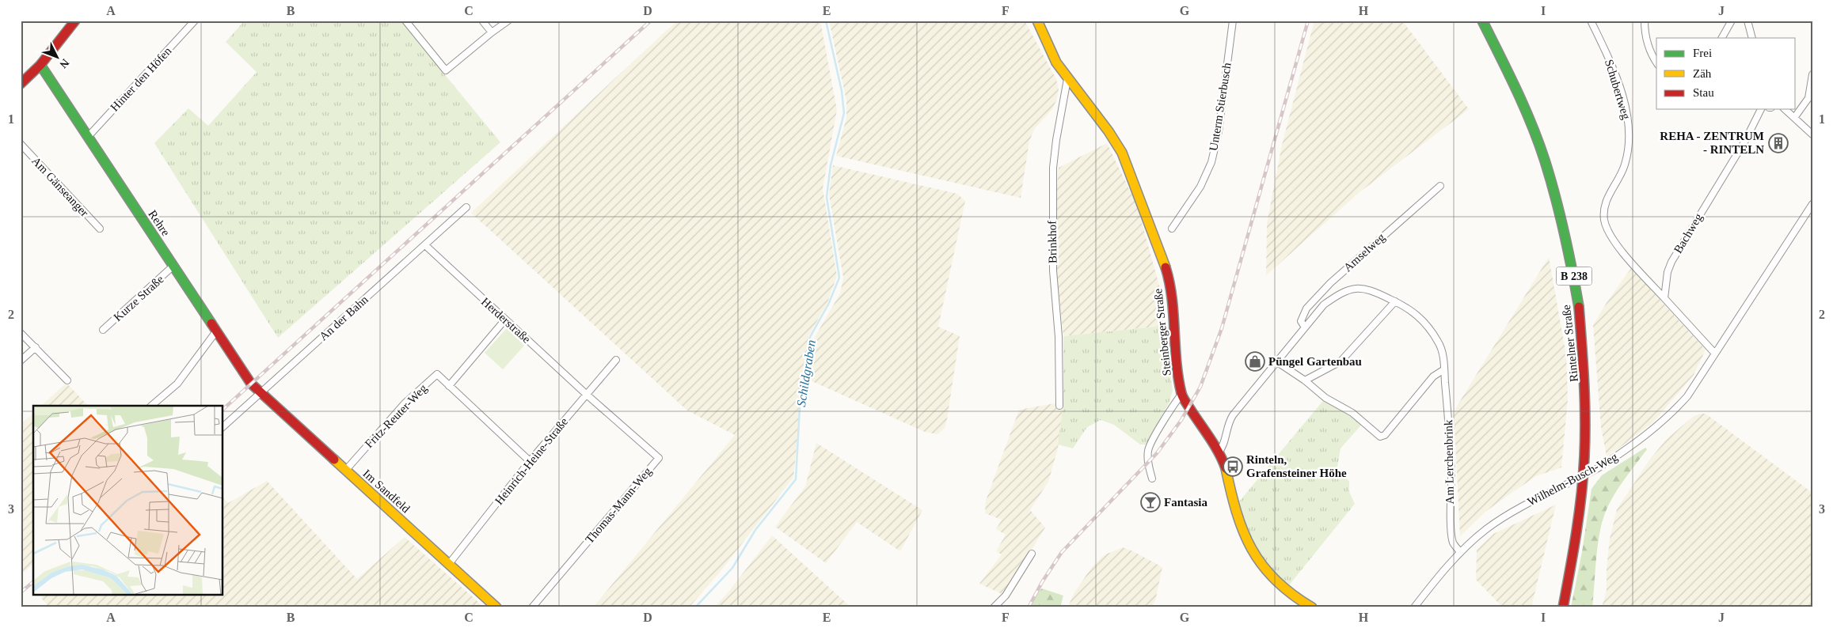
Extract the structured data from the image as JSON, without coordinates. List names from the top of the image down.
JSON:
{
  "streets": {
    "street": [
      "Hinter den Höfen",
      "Schubertweg",
      "Unterm Stierbusch",
      "Am Gänseanger",
      "Rehre",
      "Bachweg",
      "Brinkhof",
      "Amselweg",
      "B 238",
      "Kurze Straße",
      "An der Bahn",
      "Herderstraße",
      "Steinberger Straße",
      "Rintelner Straße",
      "Fritz-Reuter-Weg",
      "Heinrich-Heine-Straße",
      "Am Lerchenbrink",
      "Wilhelm-Busch-Weg",
      "Im Sandfeld",
      "Thomas-Mann-Weg"
    ]
  },
  "crossings": [
    ["Hinter den Höfen", "Rehre"],
    ["Schubertweg", "Bachweg"],
    ["Rehre", "Kurze Straße"],
    ["Rehre", "An der Bahn"],
    ["Rehre", "Im Sandfeld"],
    ["Brinkhof", "Steinberger Straße"],
    ["Amselweg", "Am Lerchenbrink"],
    ["An der Bahn", "Herderstraße"],
    ["An der Bahn", "Im Sandfeld"],
    ["Herderstraße", "Heinrich-Heine-Straße"],
    ["Herderstraße", "Thomas-Mann-Weg"],
    ["Steinberger Straße", "Am Lerchenbrink"],
    ["Fritz-Reuter-Weg", "Heinrich-Heine-Straße"],
    ["Fritz-Reuter-Weg", "Im Sandfeld"],
    ["Heinrich-Heine-Straße", "Im Sandfeld"],
    ["Heinrich-Heine-Straße", "Thomas-Mann-Weg"],
    ["Am Lerchenbrink", "Wilhelm-Busch-Weg"]
  ],
  "water": ["Schildgraben"],
  "places": {
    "building": ["REHA - ZENTRUM - RINTELN"],
    "shop": ["Püngel Gartenbau"],
    "bus stop": ["Rinteln, Grafensteiner Höhe"],
    "bar": ["Fantasia"]
  },
  "legend": ["Frei", "Zäh", "Stau"],
  "north": "bottom right",
  "grid": {
    "columns": [
      "A",
      "B",
      "C",
      "D",
      "E",
      "F",
      "G",
      "H",
      "I",
      "J"
    ],
    "rows": ["1", "2", "3"]
  }
}
